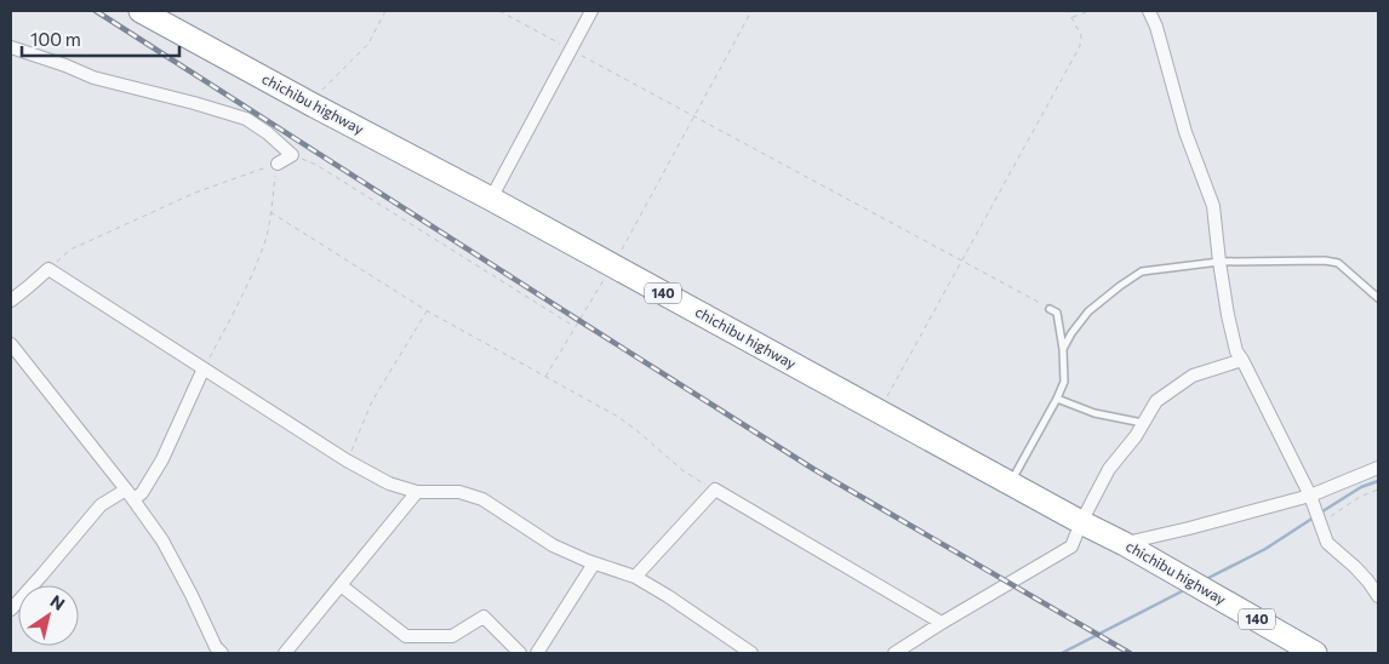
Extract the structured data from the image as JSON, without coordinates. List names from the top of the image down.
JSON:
{
  "streets": {
    "highway": ["chichibu highway", "140"]
  },
  "scale_bar": "100 m",
  "north": "top right"
}
